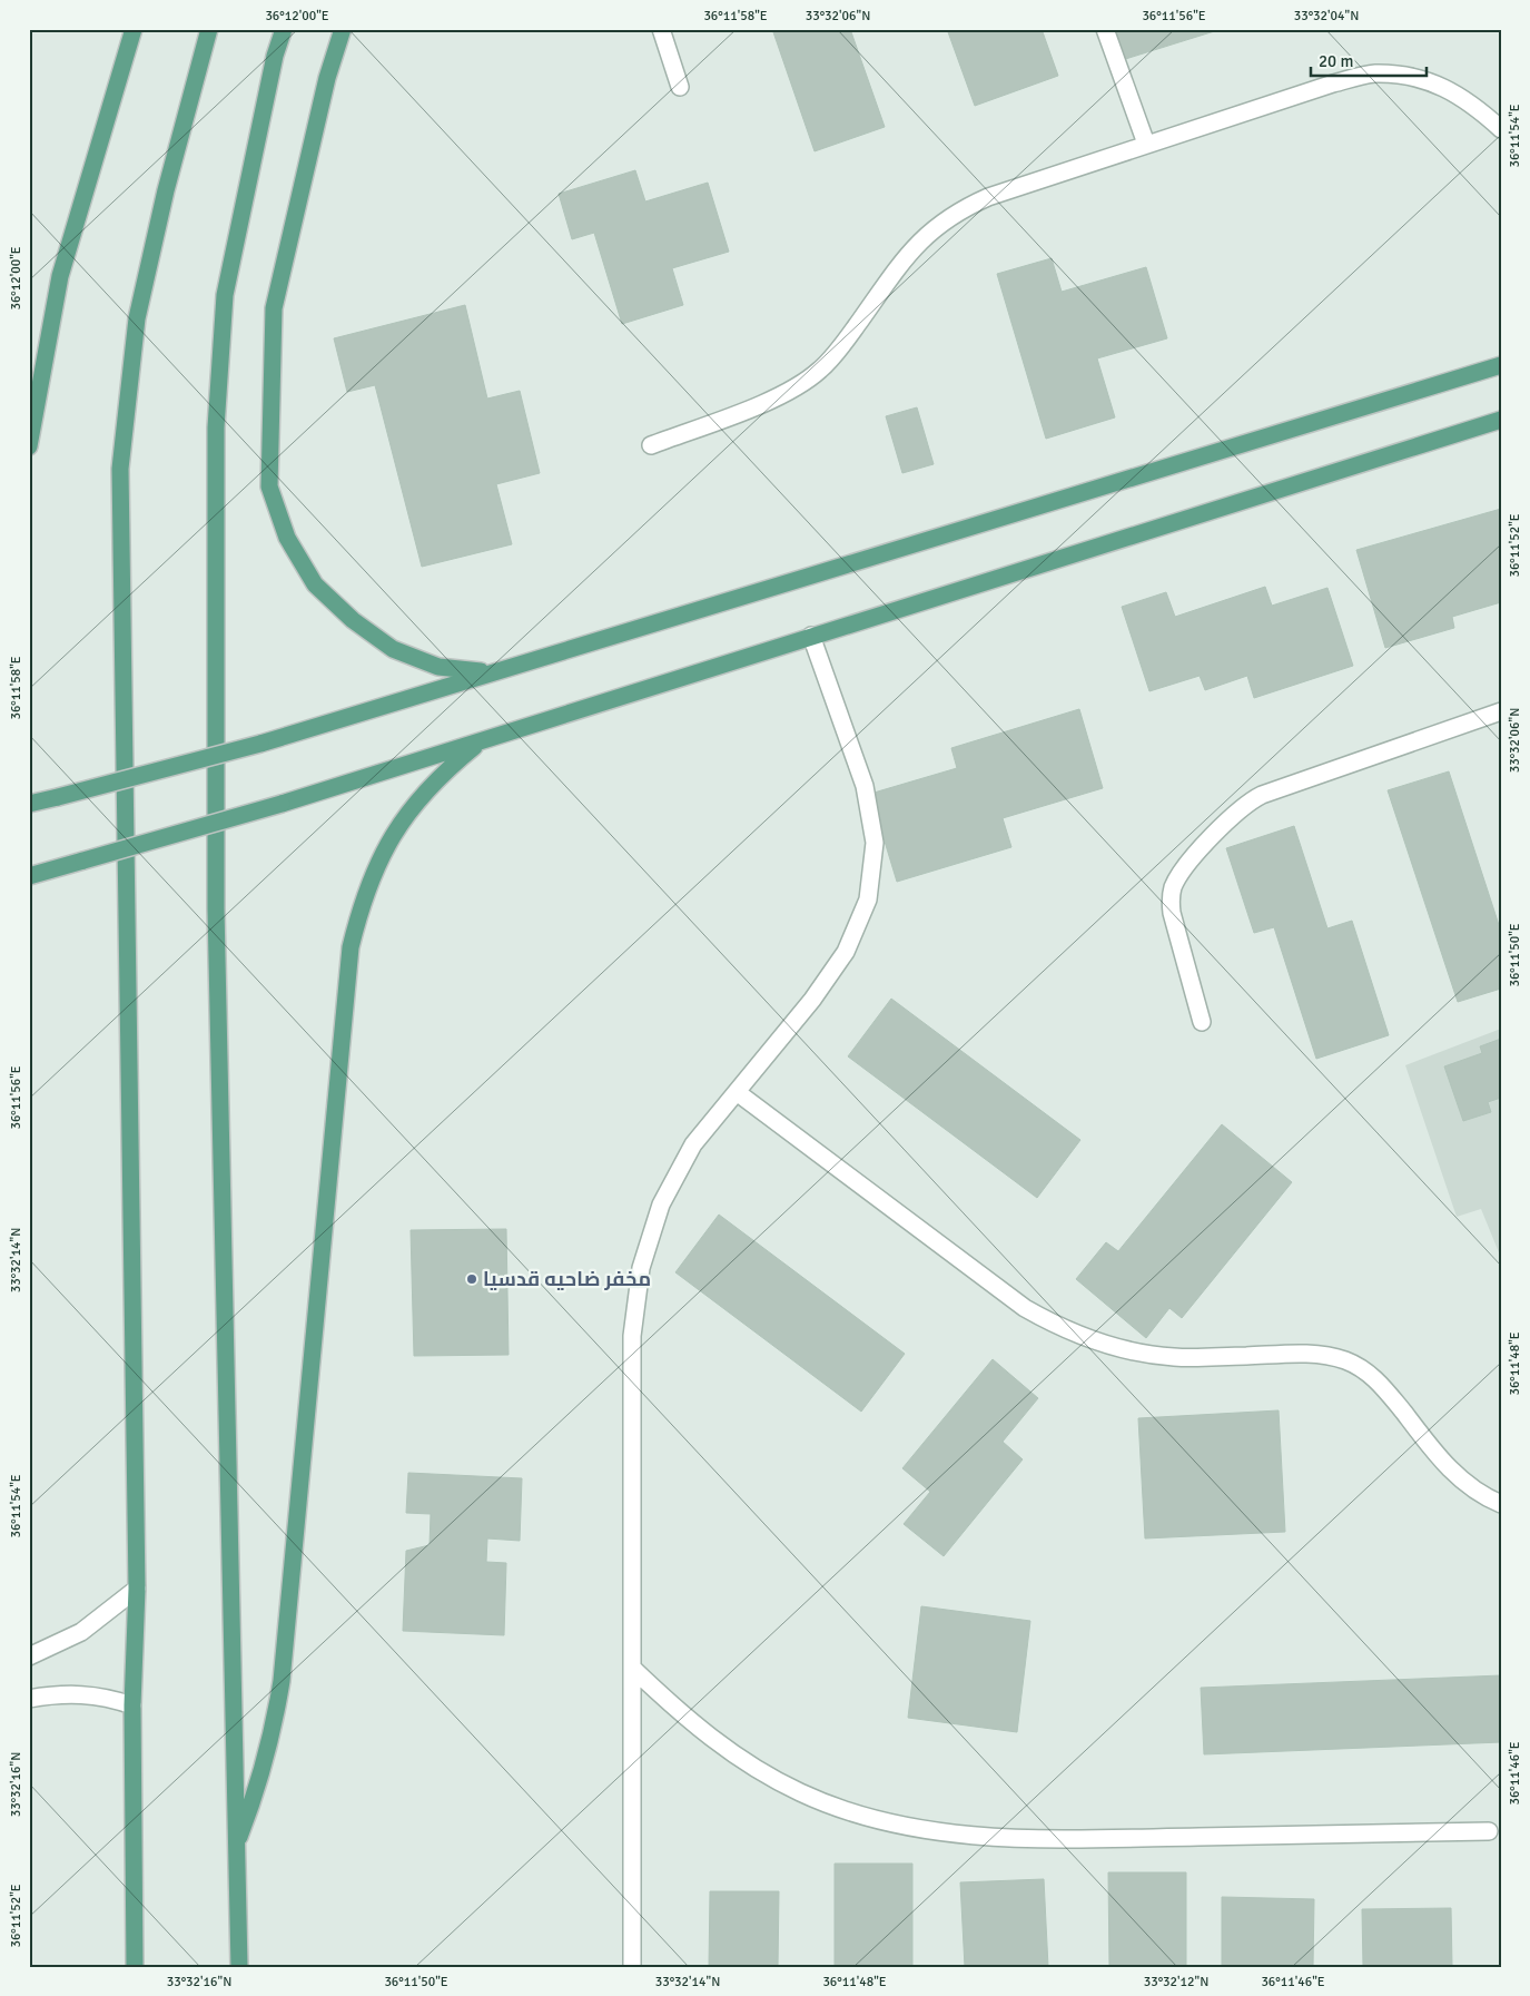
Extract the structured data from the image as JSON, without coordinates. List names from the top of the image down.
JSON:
{
  "places": ["مخفر ضاحيه قدسيا"],
  "scale_bar": "20 m",
  "coordinates": [
    "36°12'00\"E",
    "36°11'58\"E",
    "33°32'06\"N",
    "36°11'56\"E",
    "33°32'04\"N",
    "36°11'54\"E",
    "36°11'52\"E",
    "36°11'50\"E",
    "33°32'14\"N",
    "36°11'48\"E",
    "36°11'46\"E",
    "33°32'16\"N",
    "33°32'12\"N"
  ]
}
